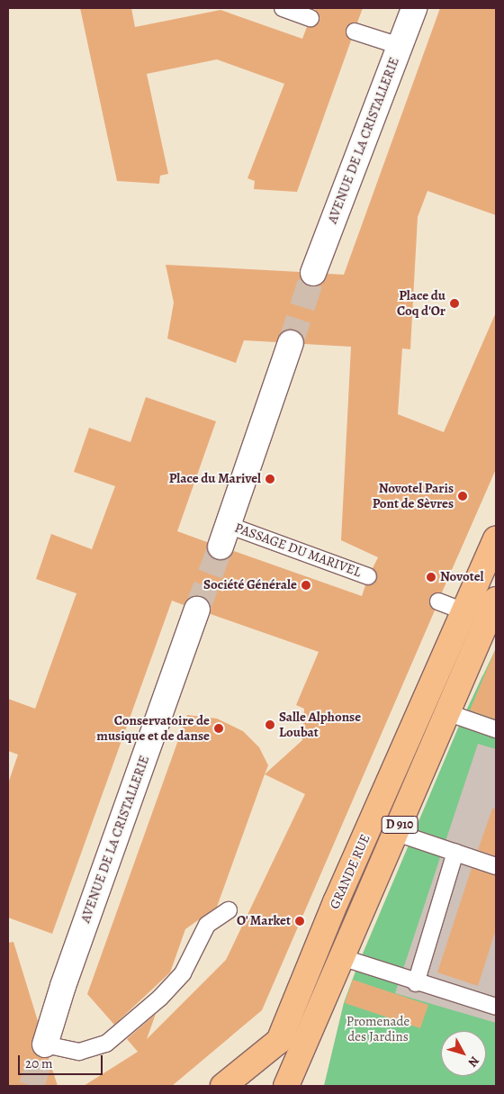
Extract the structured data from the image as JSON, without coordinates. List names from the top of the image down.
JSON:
{
  "streets": {
    "main road": ["D 910", "GRANDE RUE"],
    "street": ["AVENUE DE LA CRISTALLERIE"],
    "lane": ["PASSAGE DU MARIVEL"]
  },
  "crossings": [
    ["D 910", "GRANDE RUE"]
  ],
  "parks": ["Promenade des Jardins"],
  "places": [
    "Place du Coq d'Or",
    "Place du Marivel",
    "Novotel Paris Pont de Sèvres",
    "Novotel",
    "Société Générale",
    "Salle Alphonse Loubat",
    "Conservatoire de musique et de danse",
    "O' Market"
  ],
  "scale_bar": "20 m",
  "north": "bottom right"
}
